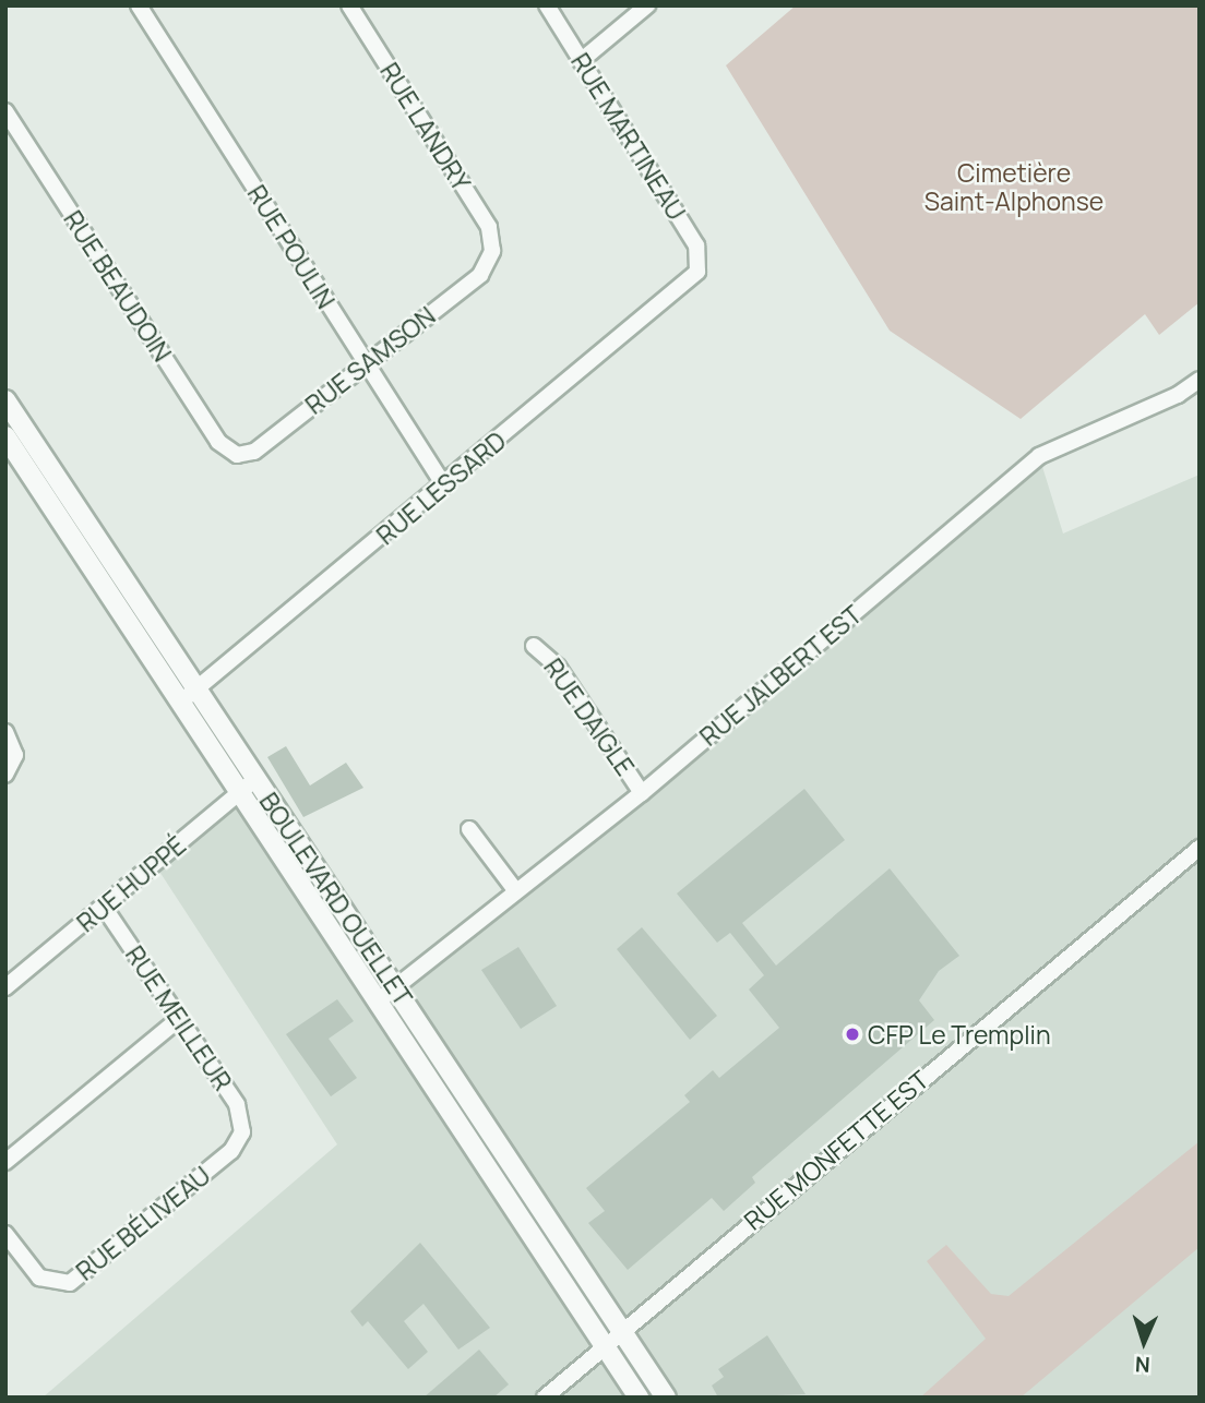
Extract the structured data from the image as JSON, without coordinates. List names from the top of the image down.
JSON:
{
  "streets": {
    "street": [
      "RUE LANDRY",
      "RUE MARTINEAU",
      "RUE POULIN",
      "RUE BEAUDOIN",
      "RUE SAMSON",
      "RUE LESSARD",
      "RUE JALBERT EST",
      "RUE DAIGLE",
      "RUE HUPPÉ",
      "BOULEVARD OUELLET",
      "RUE MEILLEUR",
      "RUE MONFETTE EST",
      "RUE BÉLIVEAU"
    ]
  },
  "crossings": [
    ["RUE LANDRY", "RUE SAMSON"],
    ["RUE MARTINEAU", "RUE LESSARD"],
    ["RUE POULIN", "RUE SAMSON"],
    ["RUE POULIN", "RUE LESSARD"],
    ["RUE BEAUDOIN", "RUE SAMSON"],
    ["RUE LESSARD", "BOULEVARD OUELLET"],
    ["RUE JALBERT EST", "RUE DAIGLE"],
    ["RUE JALBERT EST", "BOULEVARD OUELLET"],
    ["RUE HUPPÉ", "BOULEVARD OUELLET"],
    ["RUE HUPPÉ", "RUE MEILLEUR"],
    ["BOULEVARD OUELLET", "RUE MONFETTE EST"],
    ["RUE MEILLEUR", "RUE BÉLIVEAU"]
  ],
  "parks": ["Cimetière Saint-Alphonse"],
  "places": ["CFP Le Tremplin"],
  "north": "bottom"
}
